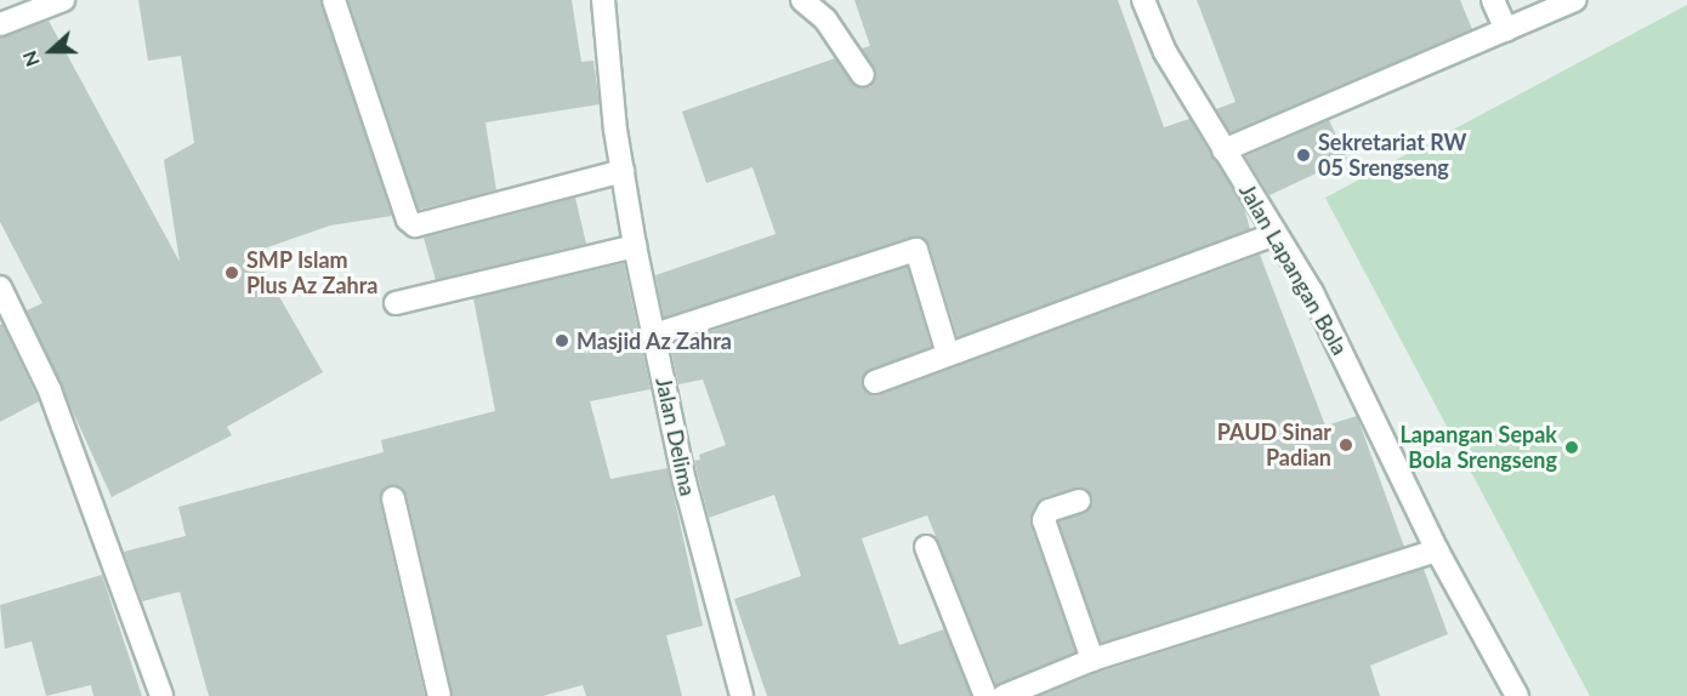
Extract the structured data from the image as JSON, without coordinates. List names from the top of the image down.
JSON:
{
  "streets": {
    "street": ["Jalan Lapangan Bola", "Jalan Delima"]
  },
  "places": [
    "Sekretariat RW 05 Srengseng",
    "SMP Islam Plus Az Zahra",
    "Masjid Az Zahra",
    "PAUD Sinar Padian",
    "Lapangan Sepak Bola Srengseng"
  ],
  "north": "left"
}
